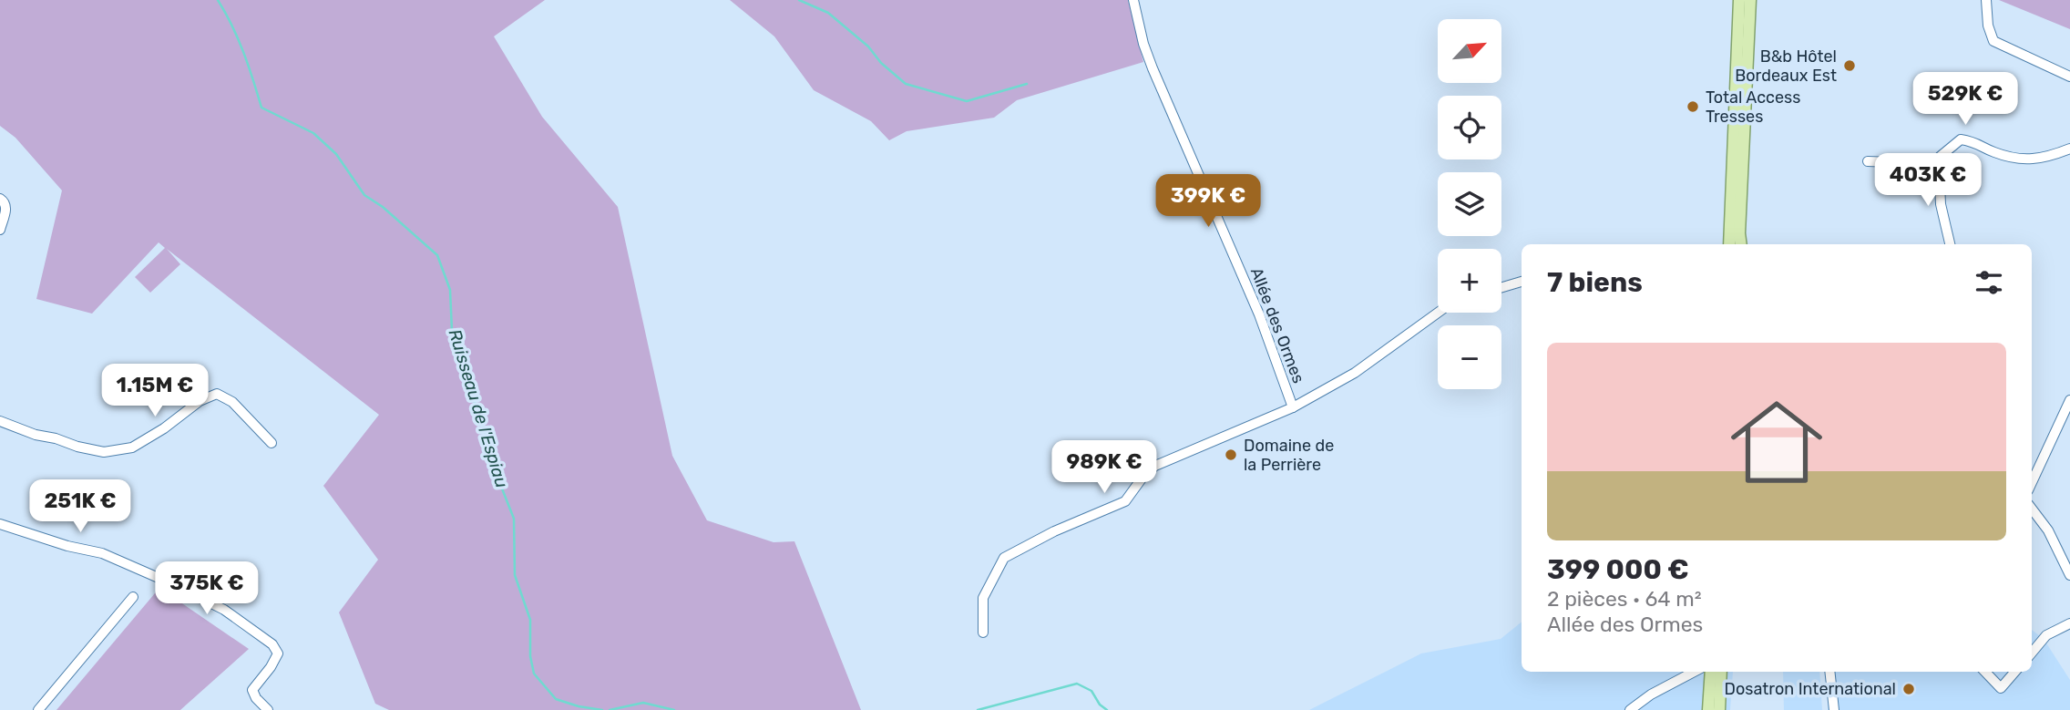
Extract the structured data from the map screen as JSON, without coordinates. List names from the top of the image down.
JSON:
{
  "streets": {
    "street": ["Allée des Ormes"]
  },
  "water": ["Ruisseau de l'Espiau"],
  "places": [
    "B&b Hôtel Bordeaux Est",
    "Total Access Tresses",
    "Domaine de la Perrière",
    "Dosatron International"
  ],
  "north": "top right",
  "page": {
    "map_buttons": ["+", "−"],
    "price": [
      "529K €",
      "403K €",
      "399K €",
      "1.15M €",
      "989K €",
      "251K €",
      "375K €"
    ],
    "heading": "7 biens",
    "list": [
      {
        "name": "399 000 €",
        "note": "2 pièces · 64 m² · Allée des Ormes"
      }
    ]
  }
}
